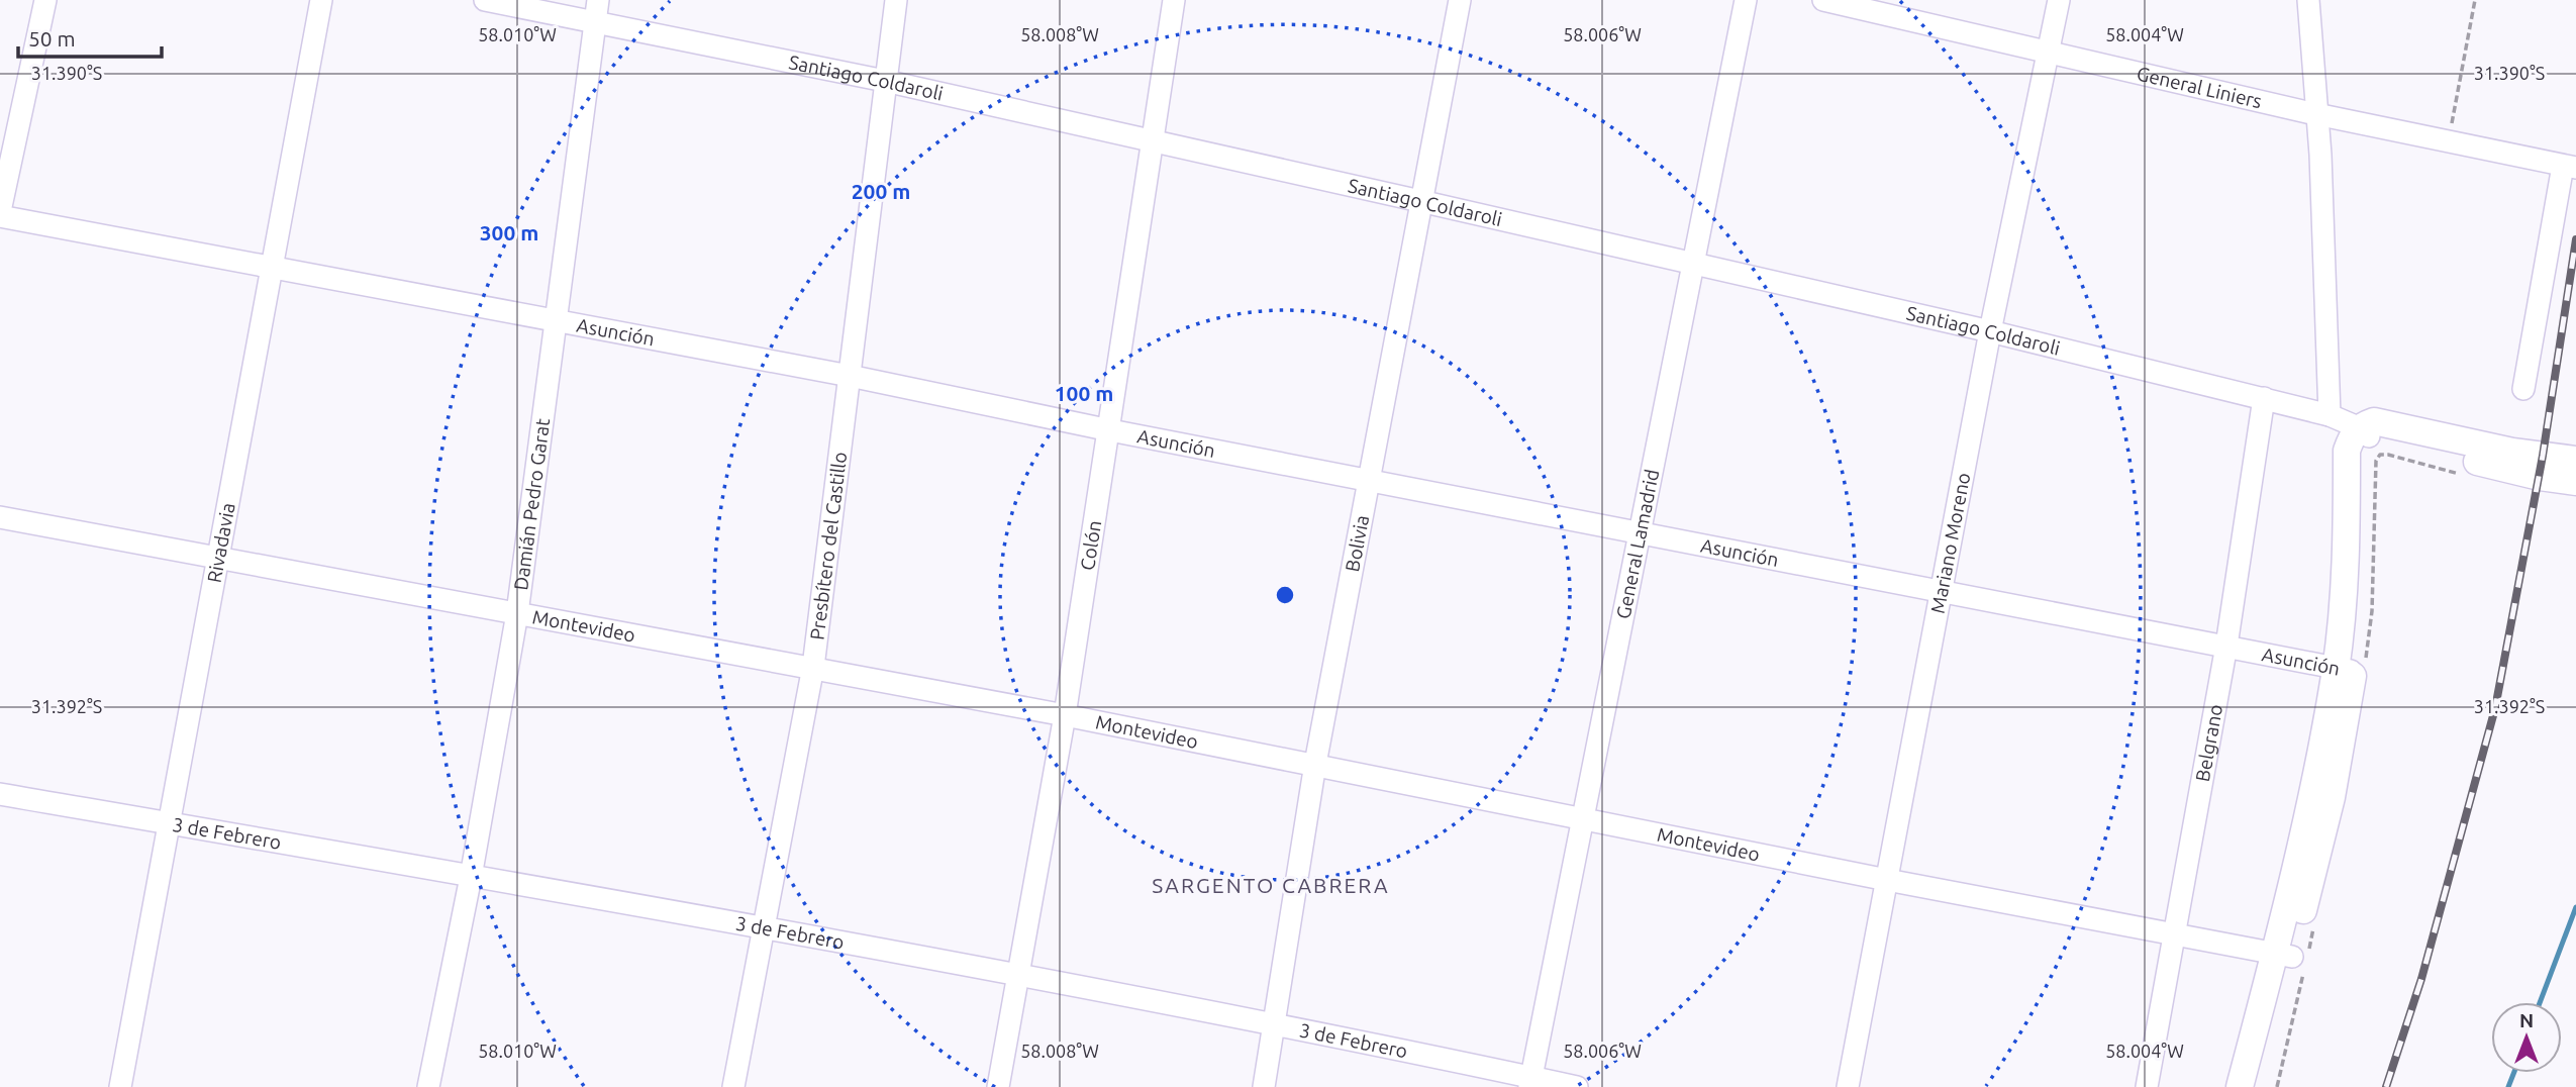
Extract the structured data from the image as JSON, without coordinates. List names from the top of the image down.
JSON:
{
  "streets": {
    "main road": ["Santiago Coldaroli"],
    "street": [
      "General Liniers",
      "Asunción",
      "Damián Pedro Garat",
      "Bolivia",
      "Rivadavia",
      "General Lamadrid",
      "Mariano Moreno",
      "Colón",
      "Presbítero del Castillo",
      "Montevideo",
      "Belgrano",
      "3 de Febrero"
    ]
  },
  "crossings": [
    ["Santiago Coldaroli", "Damián Pedro Garat"],
    ["Santiago Coldaroli", "Bolivia"],
    ["Santiago Coldaroli", "General Lamadrid"],
    ["Santiago Coldaroli", "Mariano Moreno"],
    ["Santiago Coldaroli", "Colón"],
    ["Santiago Coldaroli", "Presbítero del Castillo"],
    ["Santiago Coldaroli", "Belgrano"],
    ["General Liniers", "Mariano Moreno"],
    ["Asunción", "Damián Pedro Garat"],
    ["Asunción", "Bolivia"],
    ["Asunción", "Rivadavia"],
    ["Asunción", "General Lamadrid"],
    ["Asunción", "Mariano Moreno"],
    ["Asunción", "Colón"],
    ["Asunción", "Presbítero del Castillo"],
    ["Asunción", "Belgrano"],
    ["Damián Pedro Garat", "Montevideo"],
    ["Damián Pedro Garat", "3 de Febrero"],
    ["Bolivia", "Montevideo"],
    ["Bolivia", "3 de Febrero"],
    ["Rivadavia", "Montevideo"],
    ["Rivadavia", "3 de Febrero"],
    ["General Lamadrid", "Montevideo"],
    ["General Lamadrid", "3 de Febrero"],
    ["Mariano Moreno", "Montevideo"],
    ["Colón", "Montevideo"],
    ["Colón", "3 de Febrero"],
    ["Presbítero del Castillo", "Montevideo"],
    ["Presbítero del Castillo", "3 de Febrero"],
    ["Montevideo", "Belgrano"]
  ],
  "districts": ["SARGENTO CABRERA"],
  "scale_bar": "50 m",
  "north": "top",
  "coordinates": [
    "58.010°W",
    "58.008°W",
    "58.006°W",
    "58.004°W",
    "31.390°S",
    "31.392°S"
  ],
  "rings": ["200 m", "300 m", "100 m"]
}
